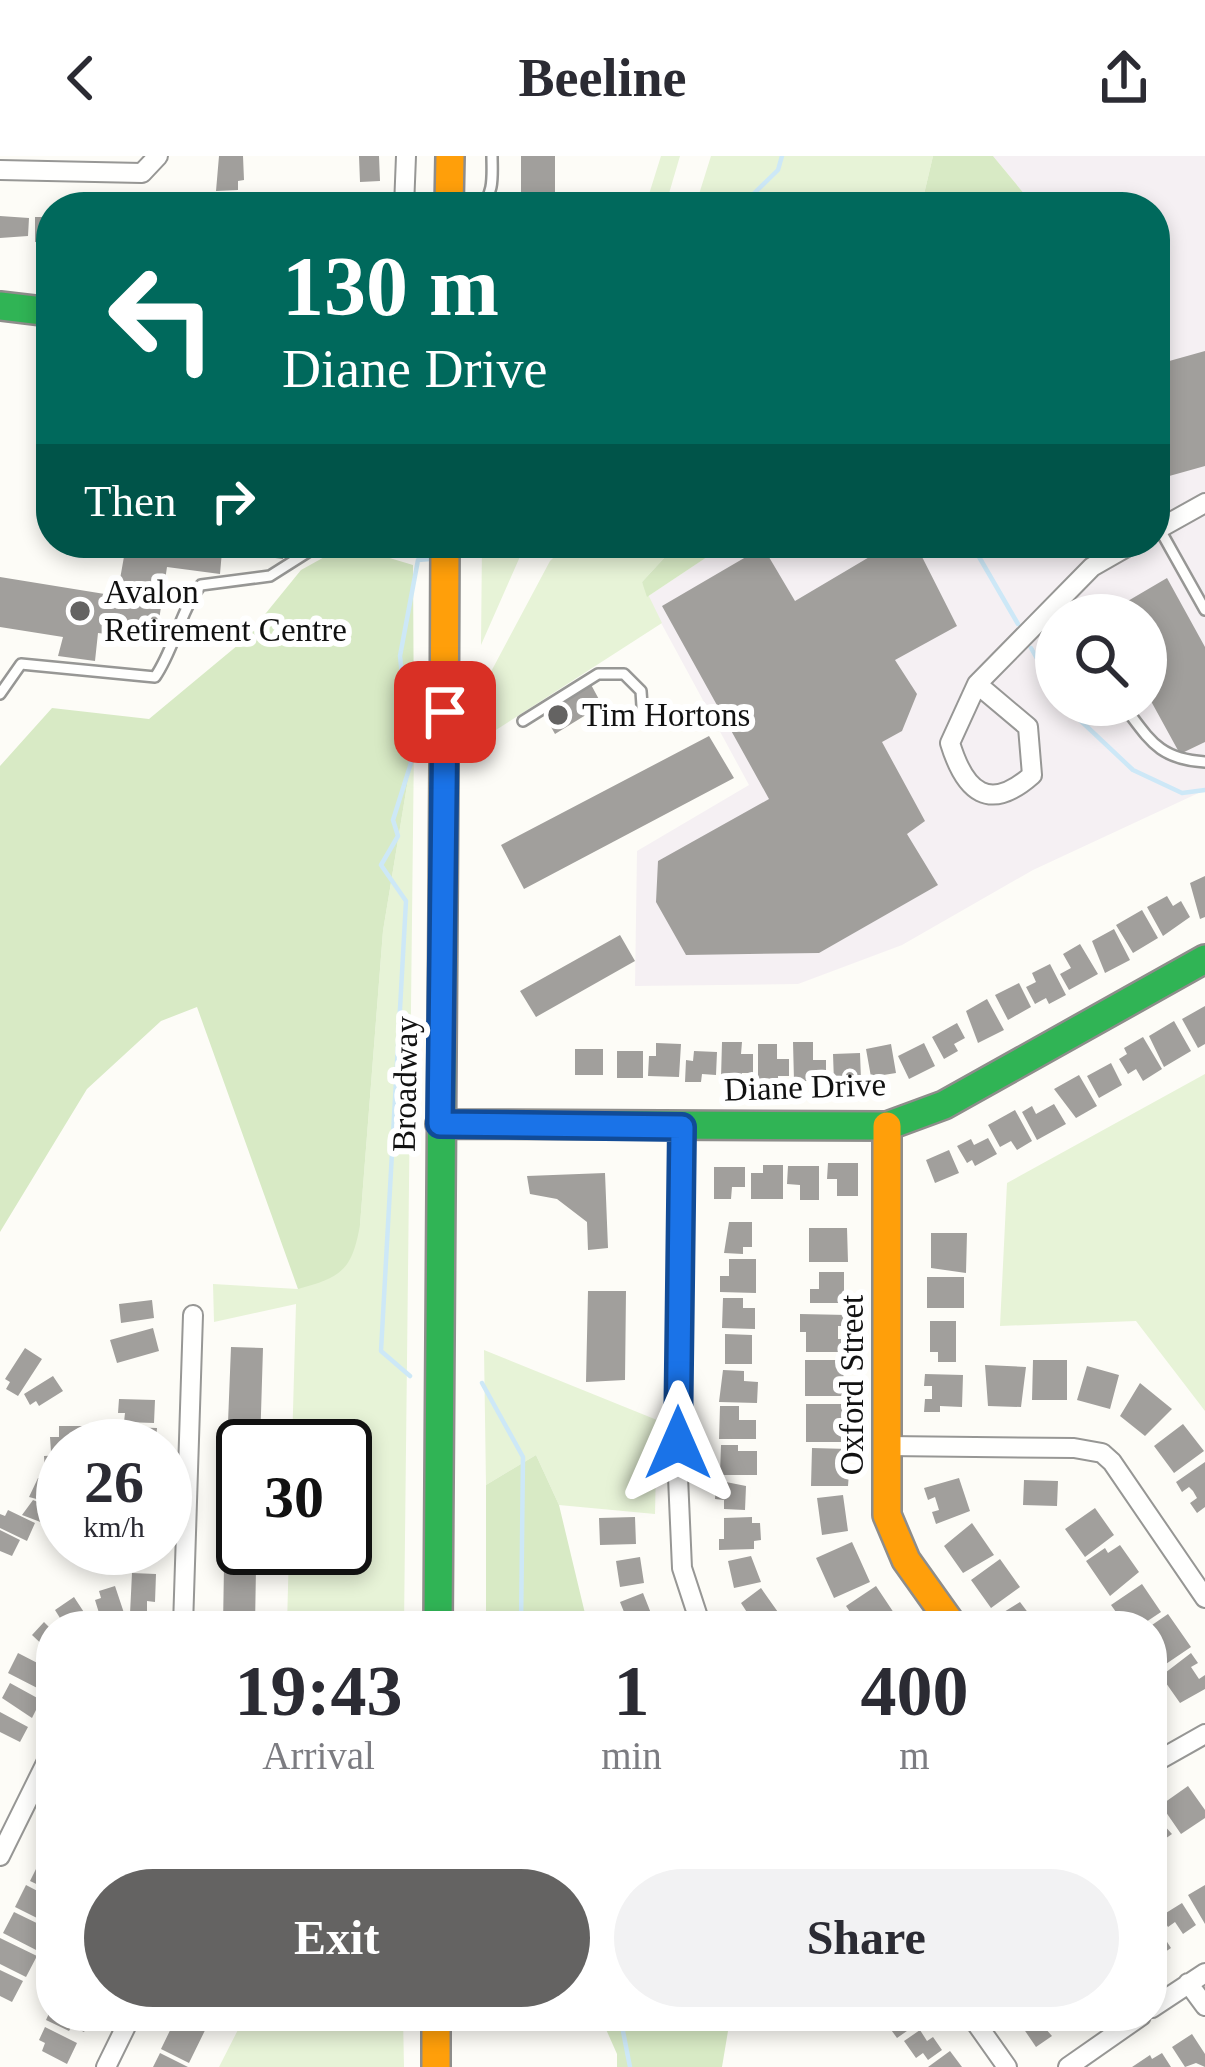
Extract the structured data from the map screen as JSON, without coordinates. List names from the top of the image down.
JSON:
{
  "streets": {
    "street": ["Broadway", "Diane Drive", "Oxford Street"]
  },
  "crossings": [
    ["Broadway", "Diane Drive"],
    ["Diane Drive", "Oxford Street"]
  ],
  "places": ["Avalon Retirement Centre", "Tim Hortons"],
  "page": {
    "header": "Beeline",
    "turn": ["130 m", "Diane Drive"],
    "then": "Then",
    "speed": "26 km/h",
    "limit": "30",
    "eta": [
      "19:43",
      "Arrival",
      "1",
      "min",
      "400",
      "m"
    ],
    "buttons": ["Exit", "Share"]
  }
}
